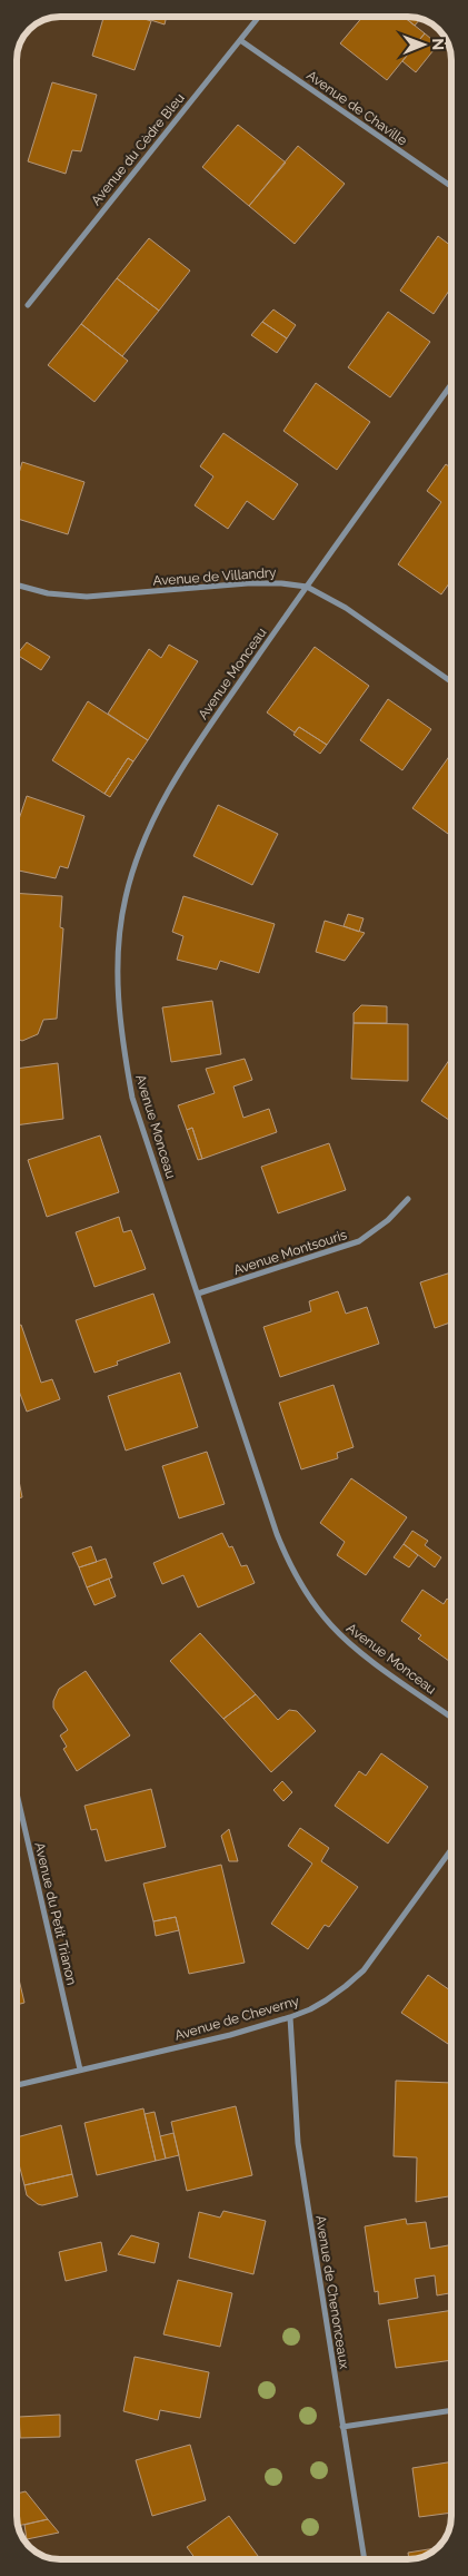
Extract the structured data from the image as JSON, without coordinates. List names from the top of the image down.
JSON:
{
  "streets": {
    "street": [
      "Avenue de Chaville",
      "Avenue du Cèdre Bleu",
      "Avenue de Villandry",
      "Avenue Monceau",
      "Avenue Montsouris",
      "Avenue du Petit Trianon",
      "Avenue de Cheverny",
      "Avenue de Chenonceaux"
    ]
  },
  "crossings": [
    ["Avenue de Chaville", "Avenue du Cèdre Bleu"],
    ["Avenue de Villandry", "Avenue Monceau"],
    ["Avenue Monceau", "Avenue Montsouris"],
    ["Avenue du Petit Trianon", "Avenue de Cheverny"],
    ["Avenue de Cheverny", "Avenue de Chenonceaux"]
  ],
  "north": "right"
}
